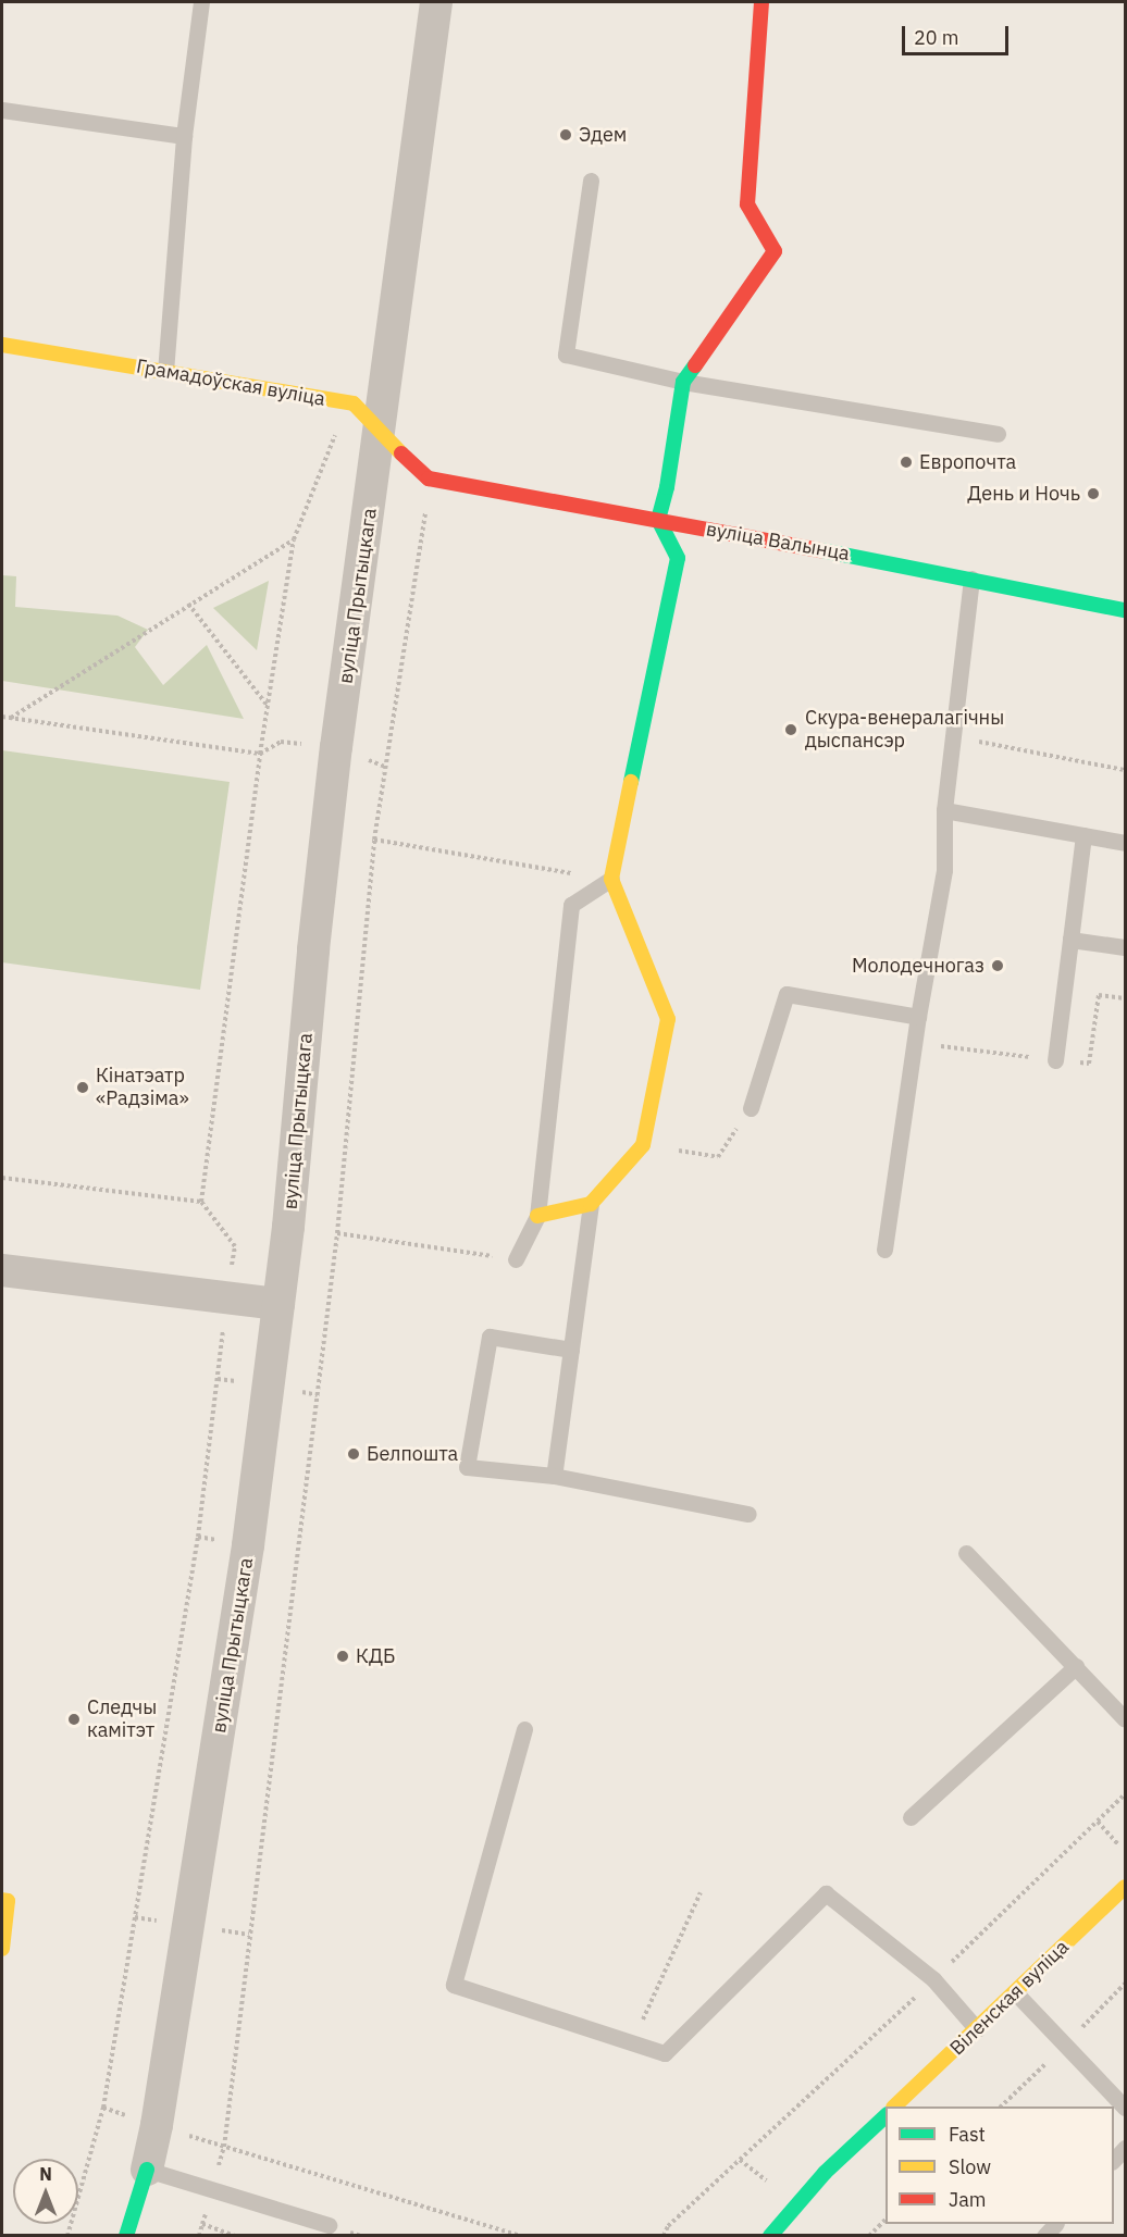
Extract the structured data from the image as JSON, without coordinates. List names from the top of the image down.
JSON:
{
  "streets": {
    "street": [
      "Грамадоўская вуліца",
      "вуліца Валынца",
      "вуліца Прытыцкага",
      "Віленская вуліца"
    ]
  },
  "crossings": [
    ["Грамадоўская вуліца", "вуліца Валынца"],
    ["Грамадоўская вуліца", "вуліца Прытыцкага"]
  ],
  "places": [
    "Эдем",
    "Европочта",
    "День и Ночь",
    "Скура-венералагічны дыспансэр",
    "Молодечногаз",
    "Кінатэатр «Радзіма»",
    "Белпошта",
    "КДБ",
    "Следчы камітэт"
  ],
  "legend": ["Fast", "Slow", "Jam"],
  "scale_bar": "20 m",
  "north": "top"
}
